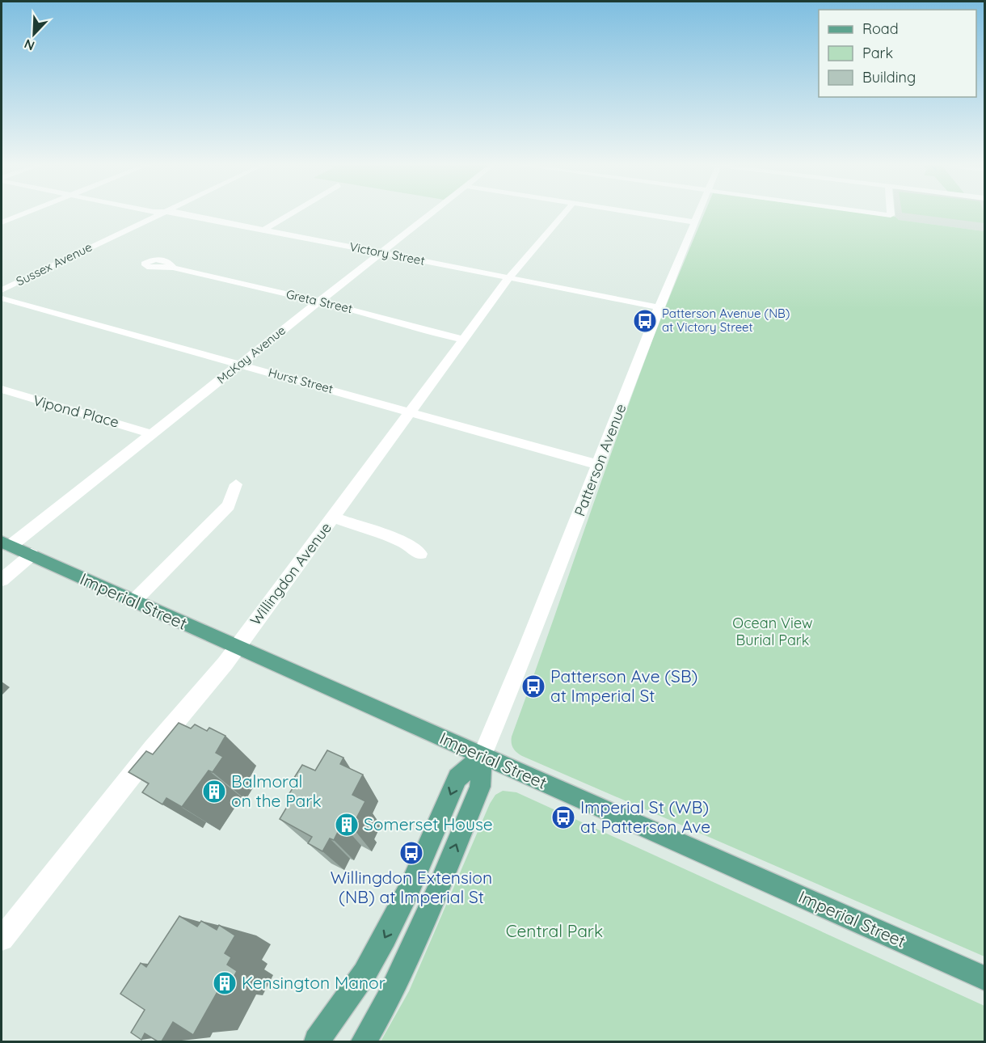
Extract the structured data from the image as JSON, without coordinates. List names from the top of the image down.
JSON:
{
  "streets": {
    "main road": ["Imperial Street"],
    "street": [
      "Victory Street",
      "Sussex Avenue",
      "Greta Street",
      "McKay Avenue",
      "Hurst Street",
      "Vipond Place",
      "Patterson Avenue",
      "Willingdon Avenue"
    ]
  },
  "crossings": [
    ["Victory Street", "McKay Avenue"],
    ["Victory Street", "Patterson Avenue"],
    ["Victory Street", "Willingdon Avenue"],
    ["Greta Street", "McKay Avenue"],
    ["Greta Street", "Willingdon Avenue"],
    ["McKay Avenue", "Hurst Street"],
    ["McKay Avenue", "Vipond Place"],
    ["McKay Avenue", "Imperial Street"],
    ["Hurst Street", "Patterson Avenue"],
    ["Hurst Street", "Willingdon Avenue"],
    ["Patterson Avenue", "Imperial Street"],
    ["Willingdon Avenue", "Imperial Street"]
  ],
  "parks": ["Ocean View Burial Park", "Central Park"],
  "places": {
    "bus stop": [
      "Patterson Avenue (NB) at Victory Street",
      "Patterson Ave (SB) at Imperial St",
      "Imperial St (WB) at Patterson Ave",
      "Willingdon Extension (NB) at Imperial St"
    ],
    "building": ["Balmoral on the Park", "Somerset House", "Kensington Manor"]
  },
  "legend": ["Road", "Park", "Building"],
  "north": "bottom left"
}
